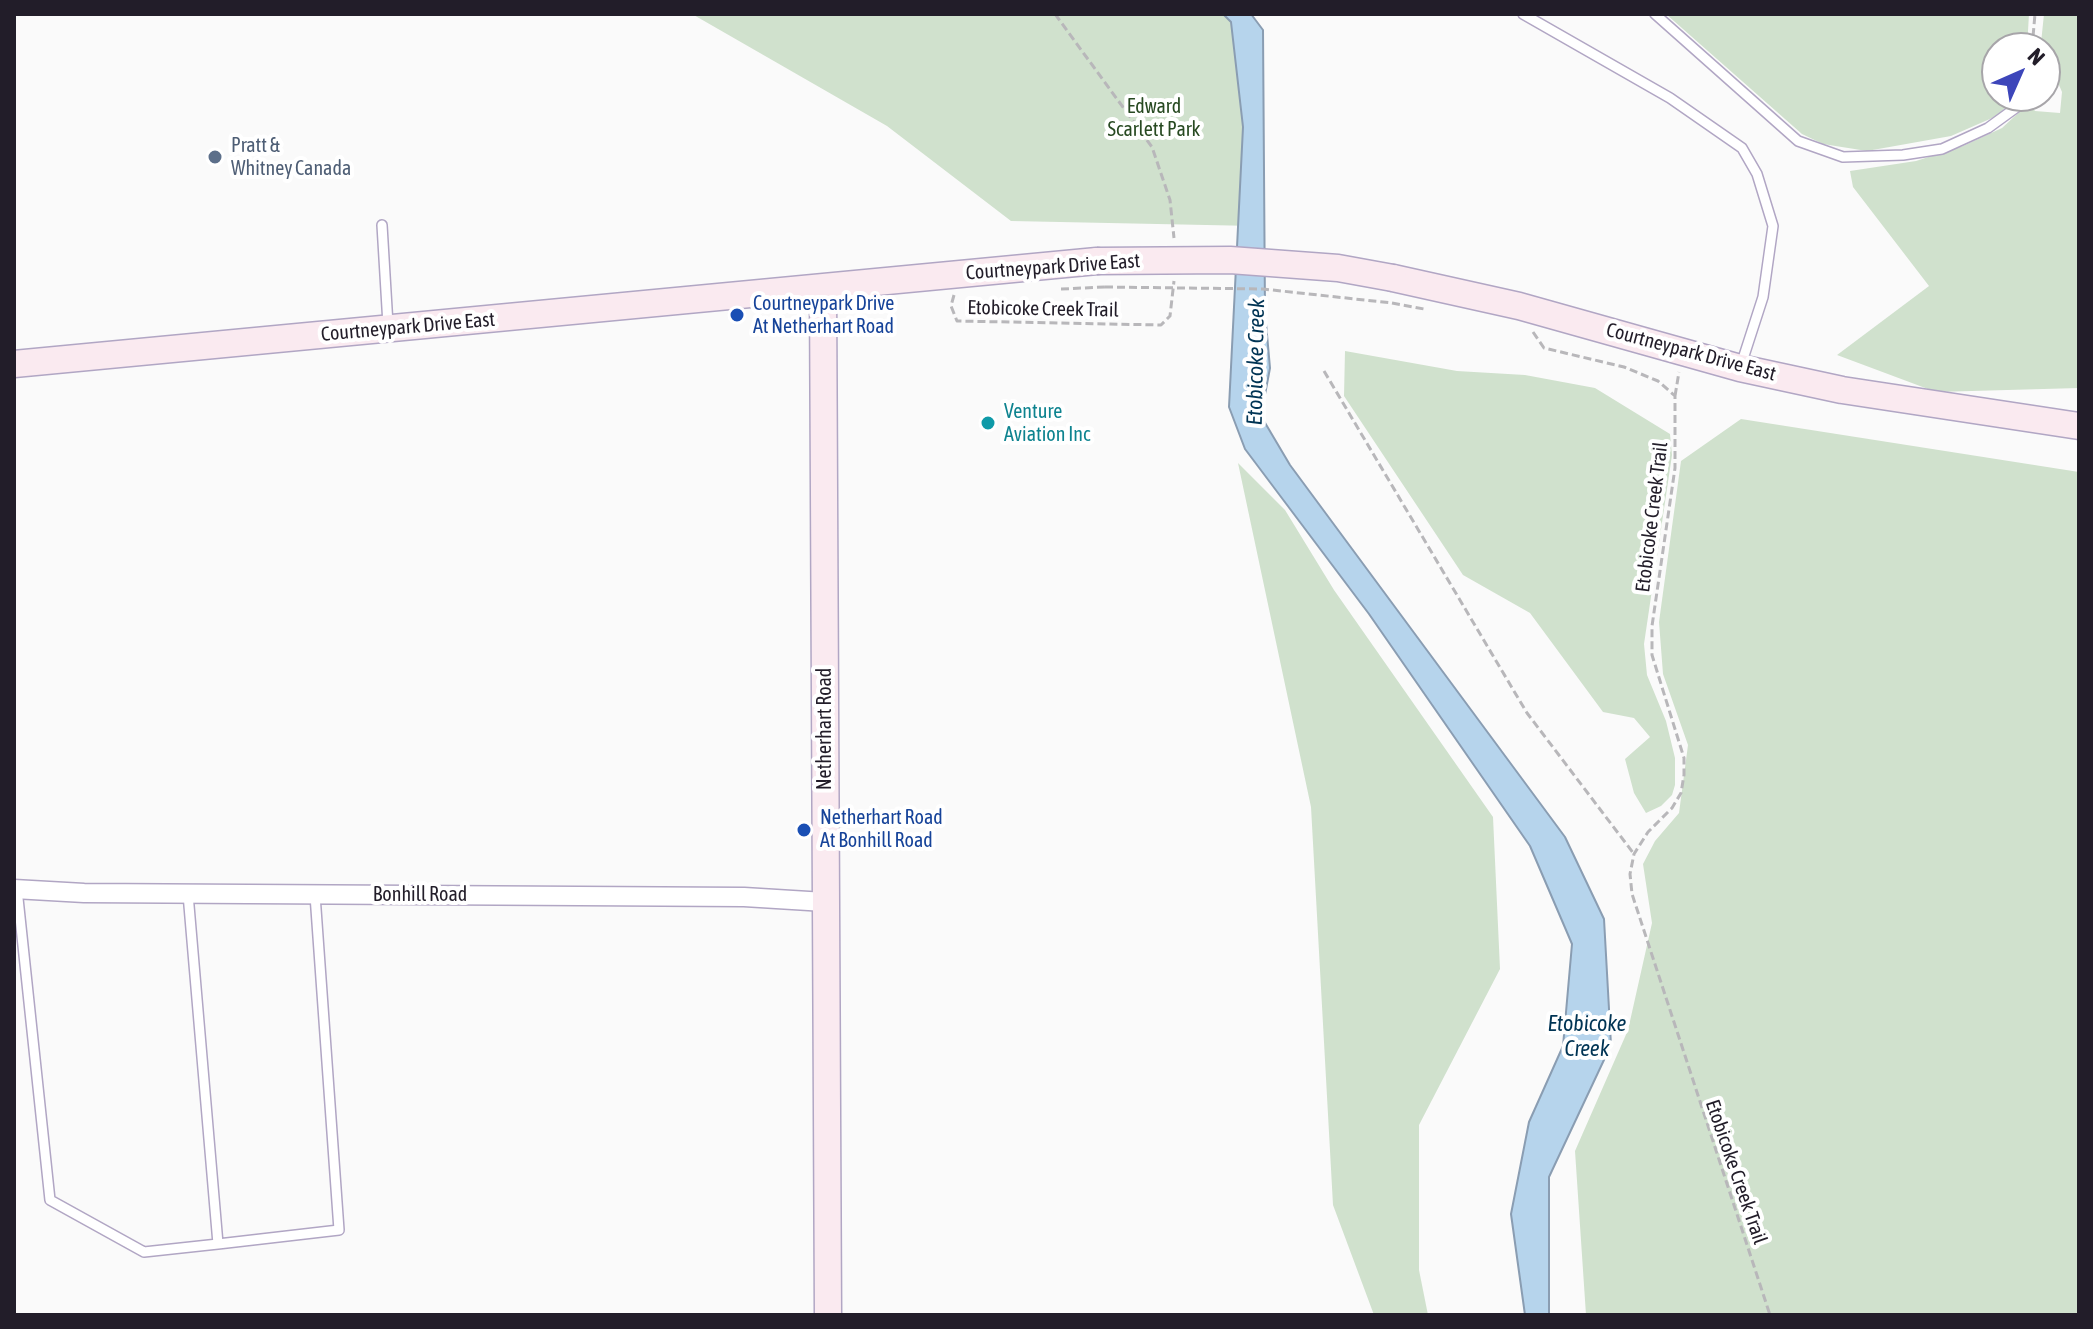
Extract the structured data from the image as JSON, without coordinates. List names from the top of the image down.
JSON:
{
  "streets": {
    "street": ["Courtneypark Drive East", "Netherhart Road", "Bonhill Road"],
    "path": ["Etobicoke Creek Trail"]
  },
  "crossings": [
    ["Courtneypark Drive East", "Etobicoke Creek Trail"],
    ["Courtneypark Drive East", "Netherhart Road"],
    ["Netherhart Road", "Bonhill Road"]
  ],
  "water": ["Etobicoke Creek"],
  "parks": ["Edward Scarlett Park"],
  "places": [
    "Pratt & Whitney Canada",
    "Courtneypark Drive At Netherhart Road",
    "Venture Aviation Inc",
    "Netherhart Road At Bonhill Road"
  ],
  "north": "top right"
}
